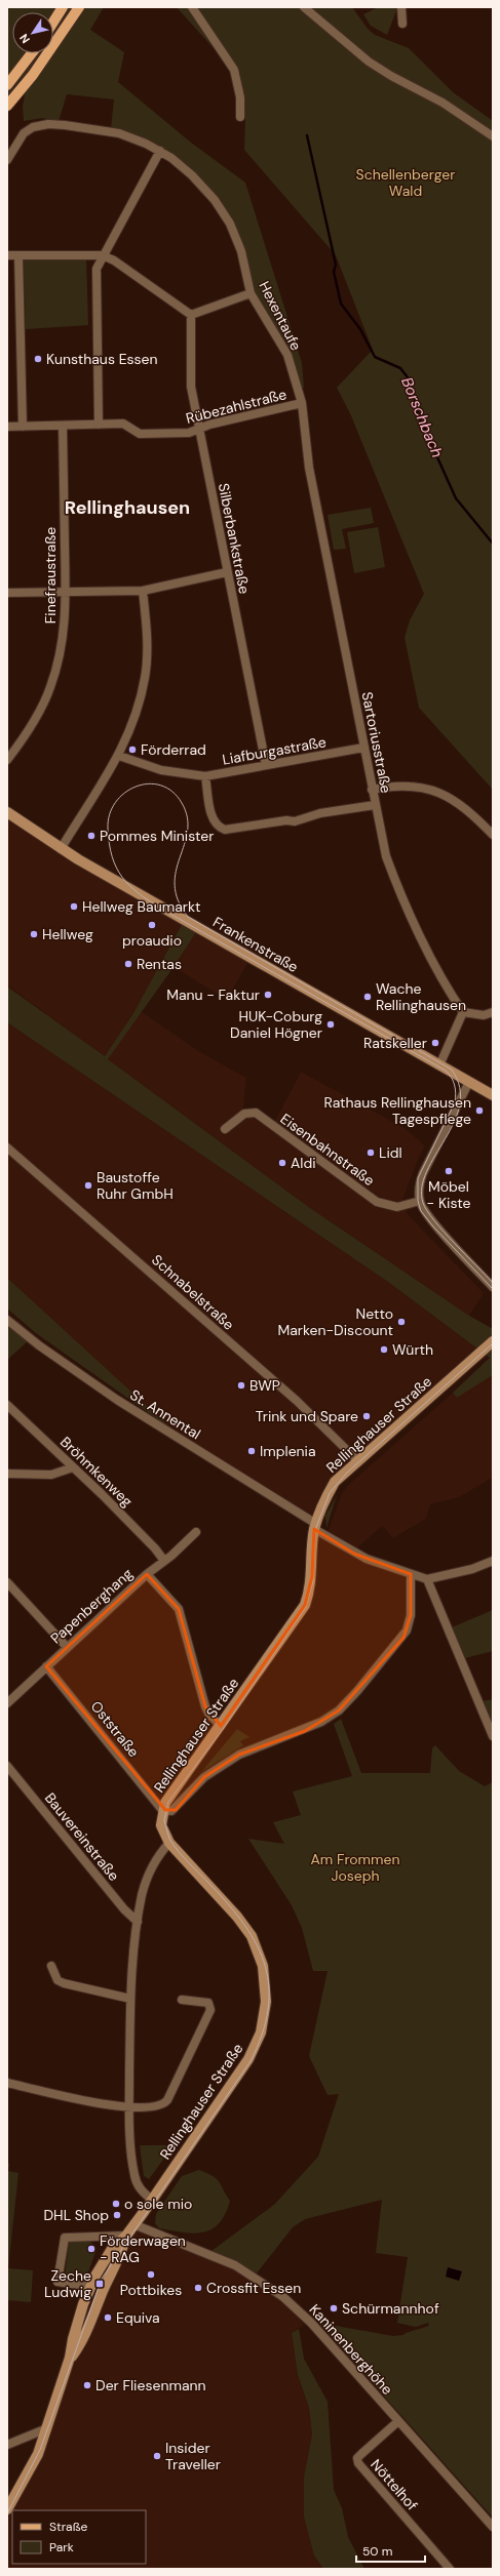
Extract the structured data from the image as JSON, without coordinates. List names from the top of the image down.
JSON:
{
  "streets": {
    "main road": ["Frankenstraße", "Rellinghauser Straße"],
    "street": [
      "Hexentaufe",
      "Rübezahlstraße",
      "Silberbankstraße",
      "Finefraustraße",
      "Sartoriusstraße",
      "Liafburgastraße",
      "Eisenbahnstraße",
      "Schnabelstraße",
      "St. Annental",
      "Bröhmkenweg",
      "Papenberghang",
      "Oststraße",
      "Bauvereinstraße",
      "Kaninenberghöhe",
      "Nöttelhof"
    ]
  },
  "crossings": [
    ["Hexentaufe", "Rübezahlstraße"],
    ["Hexentaufe", "Sartoriusstraße"],
    ["Rübezahlstraße", "Silberbankstraße"],
    ["Rübezahlstraße", "Finefraustraße"],
    ["Rübezahlstraße", "Sartoriusstraße"],
    ["Silberbankstraße", "Liafburgastraße"],
    ["Sartoriusstraße", "Liafburgastraße"],
    ["Schnabelstraße", "Rellinghauser Straße"],
    ["St. Annental", "Rellinghauser Straße"],
    ["Rellinghauser Straße", "Oststraße"],
    ["Rellinghauser Straße", "Kaninenberghöhe"],
    ["Bröhmkenweg", "Papenberghang"],
    ["Papenberghang", "Oststraße"],
    ["Kaninenberghöhe", "Nöttelhof"]
  ],
  "districts": ["Rellinghausen"],
  "water": ["Borschbach"],
  "parks": ["Schellenberger Wald", "Am Frommen Joseph"],
  "places": {
    "other": [
      "Kunsthaus Essen",
      "Förderrad",
      "Pommes Minister",
      "Hellweg Baumarkt",
      "proaudio",
      "Hellweg",
      "Rentas",
      "Manu - Faktur",
      "Wache Rellinghausen",
      "HUK-Coburg Daniel Högner",
      "Ratskeller",
      "Rathaus Rellinghausen Tagespflege",
      "Lidl",
      "Aldi",
      "Möbel - Kiste",
      "Baustoffe Ruhr GmbH",
      "Netto Marken-Discount",
      "Würth",
      "BWP",
      "Trink und Spare",
      "Implenia",
      "o sole mio",
      "DHL Shop",
      "Förderwagen - RAG",
      "Pottbikes",
      "Crossfit Essen",
      "Schürmannhof",
      "Equiva",
      "Der Fliesenmann",
      "Insider Traveller"
    ],
    "transit": ["Zeche Ludwig"]
  },
  "legend": ["Straße", "Park"],
  "scale_bar": "50 m",
  "north": "bottom left"
}
